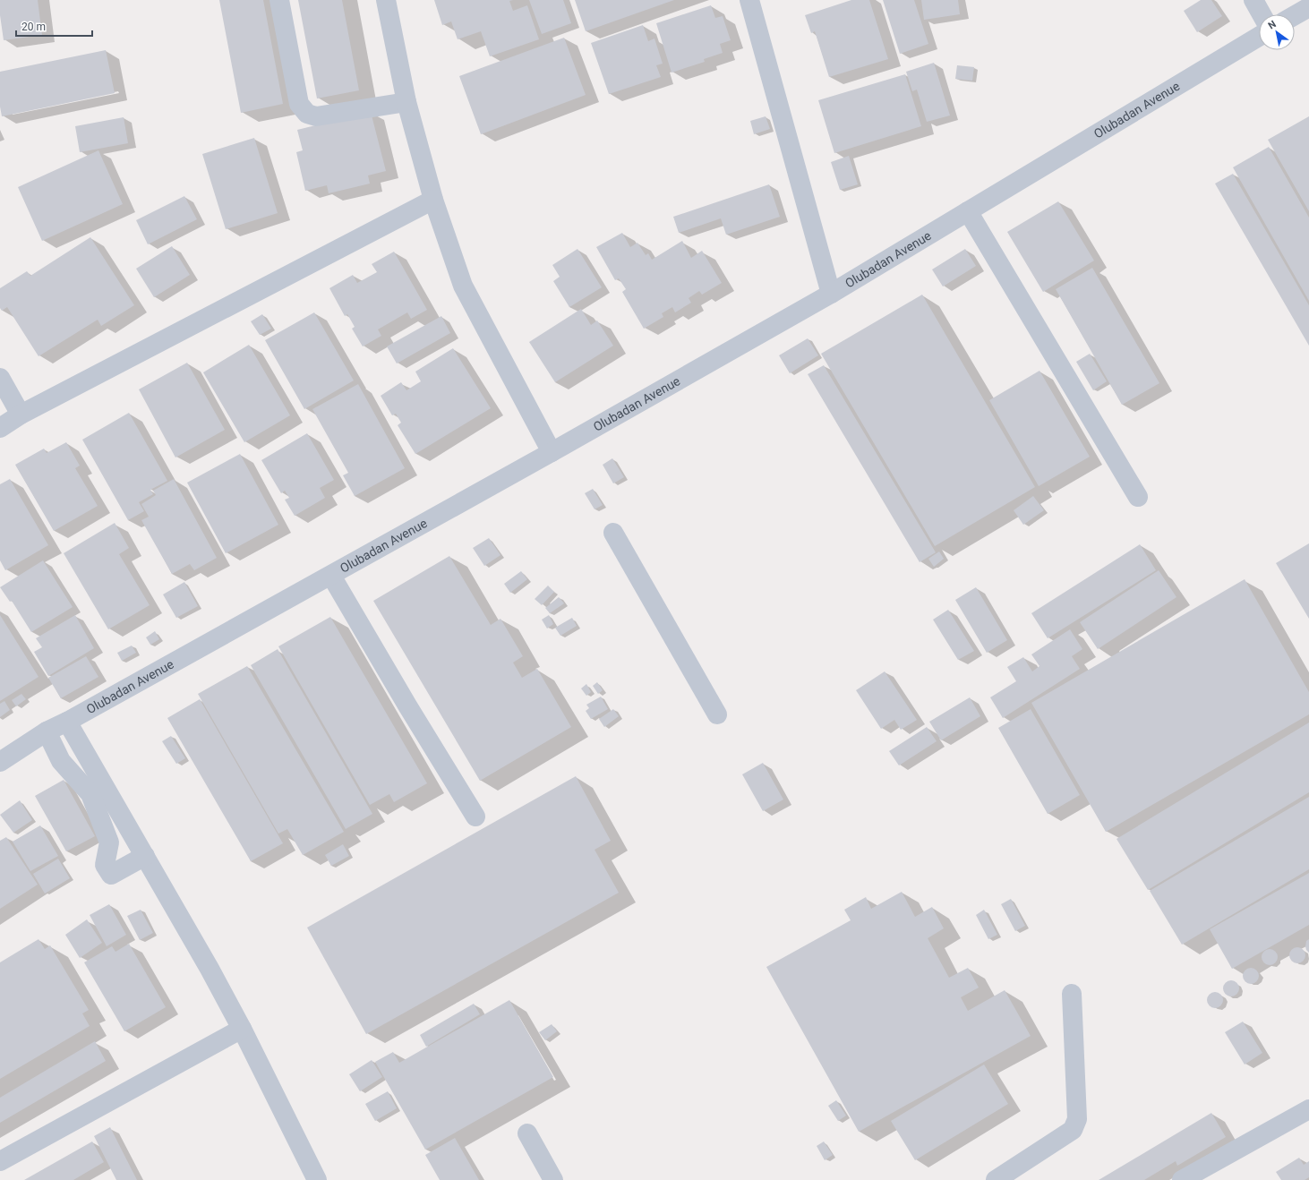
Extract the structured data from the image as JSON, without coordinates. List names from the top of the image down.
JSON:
{
  "streets": {
    "street": ["Olubadan Avenue"]
  },
  "scale_bar": "20 m",
  "north": "top left"
}
